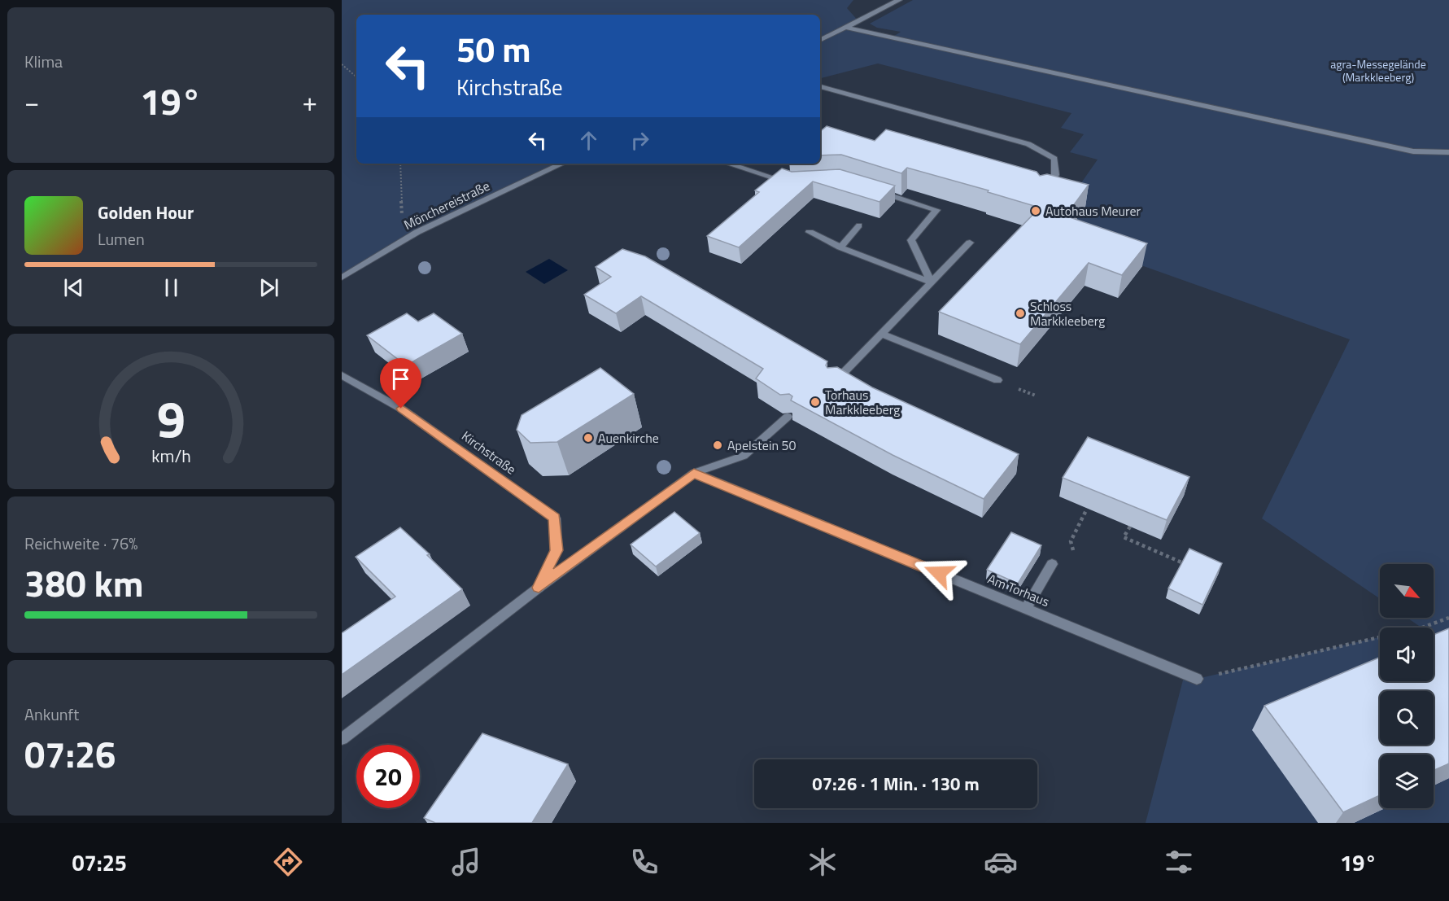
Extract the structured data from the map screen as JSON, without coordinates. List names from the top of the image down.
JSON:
{
  "streets": {
    "street": ["Mönchereistraße", "Kirchstraße", "Am Torhaus"]
  },
  "crossings": [
    ["Kirchstraße", "Am Torhaus"]
  ],
  "parks": ["agra-Messegelände (Markkleeberg)"],
  "places": [
    "Autohaus Meurer",
    "Schloss Markkleeberg",
    "Torhaus Markkleeberg",
    "Auenkirche",
    "Apelstein 50"
  ],
  "north": "bottom right",
  "page": {
    "tile": [
      "Klima",
      ["Reichweite · 76%", "380 km"],
      ["Ankunft", "07:26"]
    ],
    "turn": ["50 m", "Kirchstraße"],
    "heat": ["−", "19°", "+"],
    "song": ["Golden Hour", "Lumen"],
    "limit": "20",
    "trip": "07:26 · 1 Min. · 130 m",
    "tabs": ["07:25", "19°"],
    "gauge": ["9", "km/h"]
  }
}
